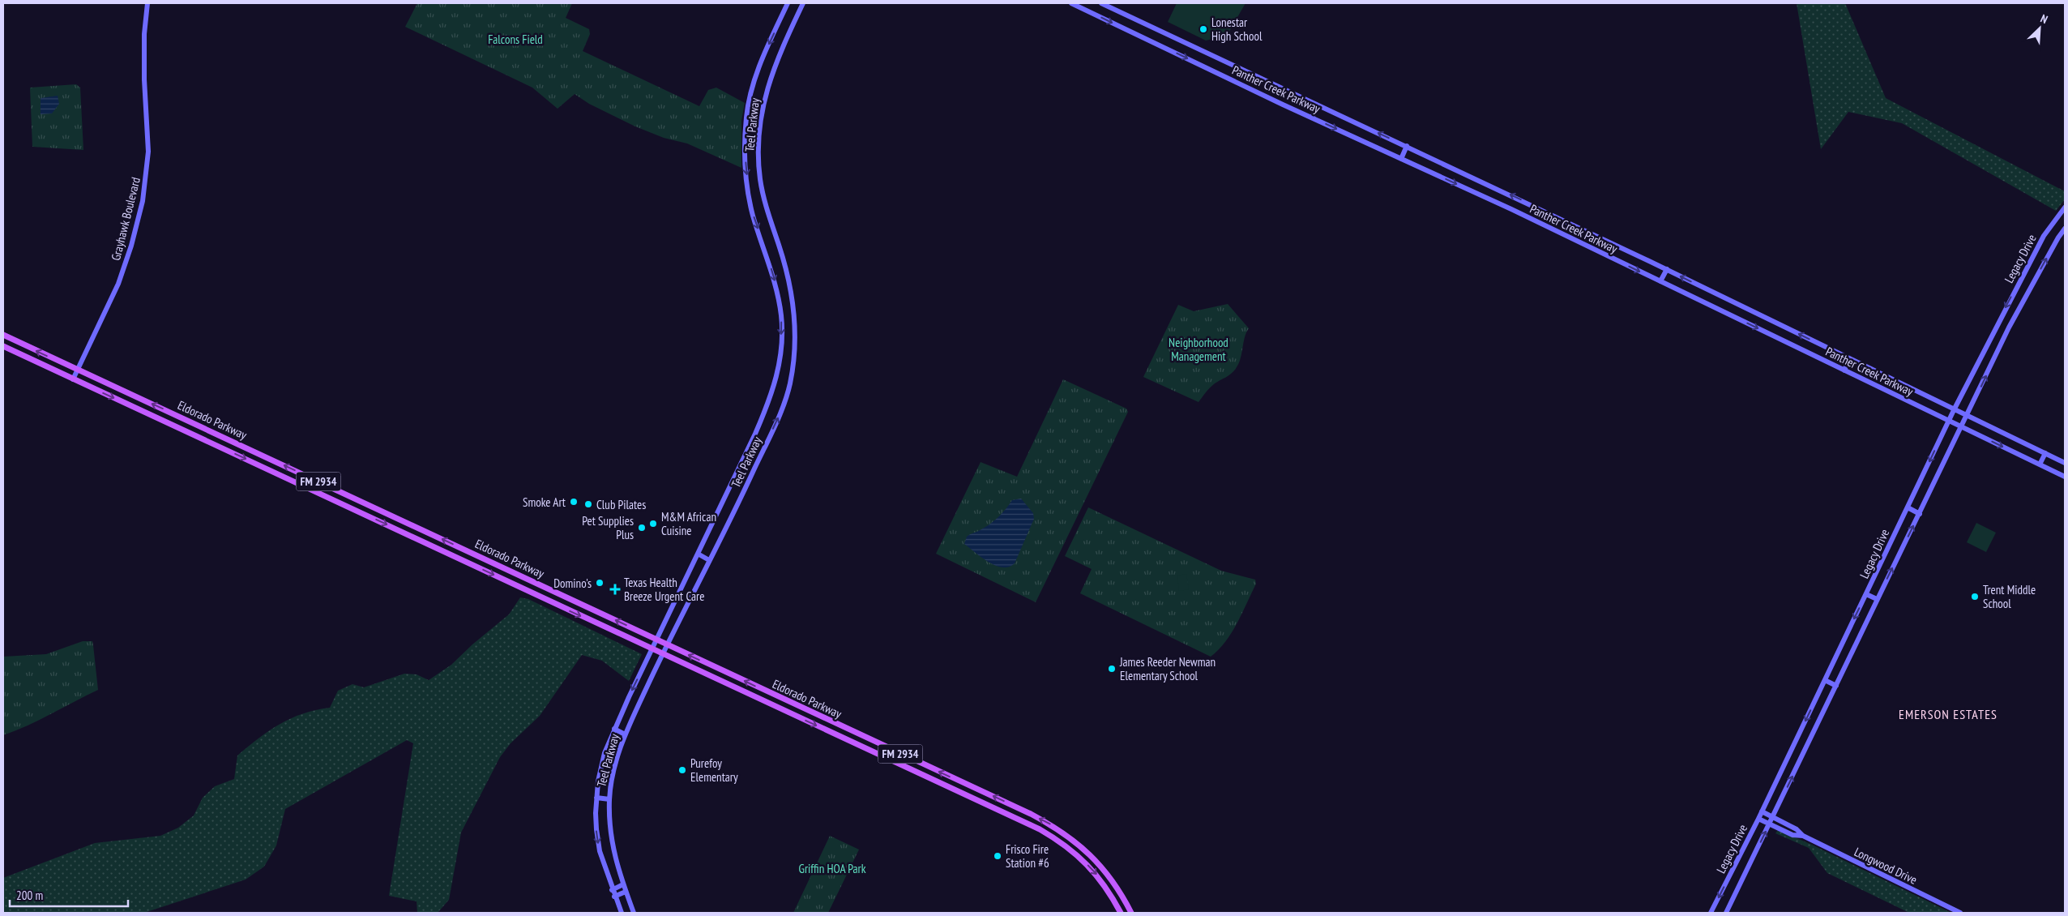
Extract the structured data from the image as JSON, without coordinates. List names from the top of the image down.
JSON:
{
  "streets": {
    "main road": [
      "Panther Creek Parkway",
      "Teel Parkway",
      "Grayhawk Boulevard",
      "Legacy Drive",
      "Eldorado Parkway",
      "FM 2934",
      "Longwood Drive"
    ]
  },
  "crossings": [
    ["Panther Creek Parkway", "Legacy Drive"],
    ["Teel Parkway", "Eldorado Parkway"],
    ["Grayhawk Boulevard", "Eldorado Parkway"],
    ["Legacy Drive", "Longwood Drive"]
  ],
  "districts": ["EMERSON ESTATES"],
  "parks": ["Falcons Field", "Neighborhood Management", "Griffin HOA Park"],
  "places": {
    "other": [
      "Lonestar High School",
      "Smoke Art",
      "Club Pilates",
      "M&M African Cuisine",
      "Pet Supplies Plus",
      "Domino's",
      "Trent Middle School",
      "James Reeder Newman Elementary School",
      "Purefoy Elementary",
      "Frisco Fire Station #6"
    ],
    "health": ["Texas Health Breeze Urgent Care"]
  },
  "scale_bar": "200 m",
  "north": "top right"
}
